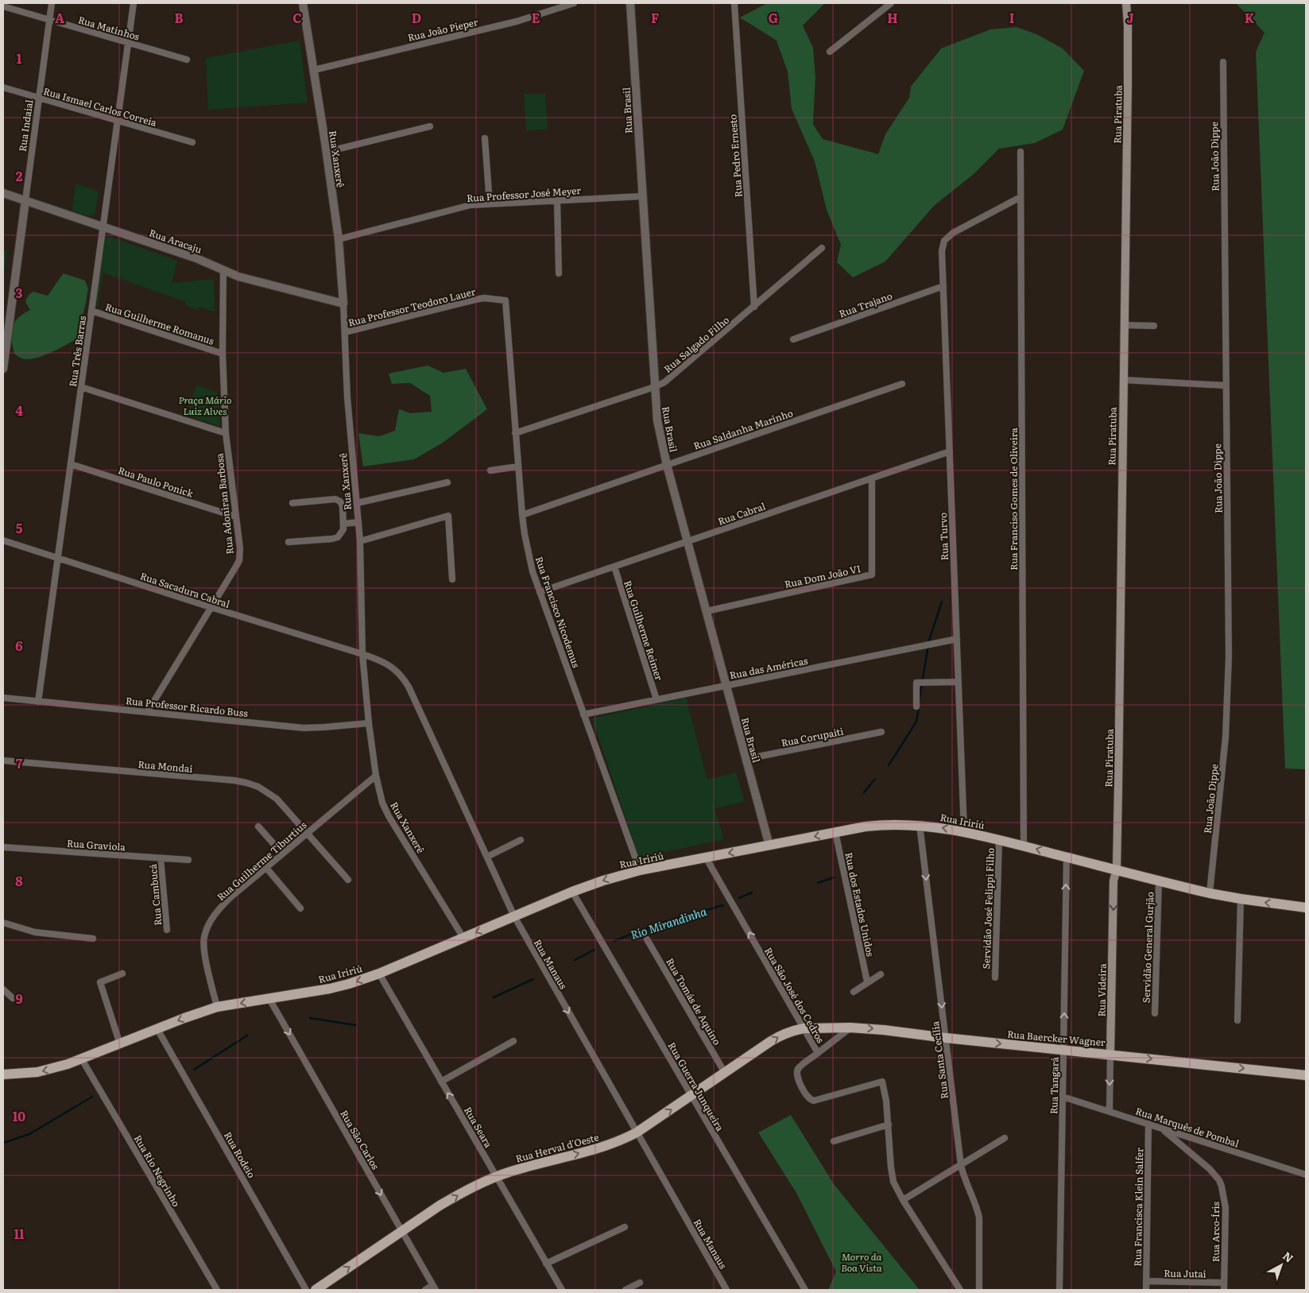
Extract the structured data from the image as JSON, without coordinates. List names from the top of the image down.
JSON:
{
  "streets": {
    "main road": [
      "Rua Piratuba",
      "Rua Iririú",
      "Rua Videira",
      "Rua Baercker Wagner",
      "Rua Herval d'Oeste"
    ],
    "street": [
      "Rua Matinhos",
      "Rua João Pieper",
      "Rua Ismael Carlos Correia",
      "Rua Brasil",
      "Rua Indaial",
      "Rua Pedro Ernesto",
      "Rua João Dippe",
      "Rua Xanxerê",
      "Rua Professor José Meyer",
      "Rua Aracaju",
      "Rua Trajano",
      "Rua Professor Teodoro Lauer",
      "Rua Guilherme Romanus",
      "Rua Salgado Filho",
      "Rua Três Barras",
      "Rua Saldanha Marinho",
      "Rua Paulo Ponick",
      "Rua Franciso Gomes de Oliveira",
      "Rua Adoniran Barbosa",
      "Rua Cabral",
      "Rua Turvo",
      "Rua Dom João VI",
      "Rua Sacadura Cabral",
      "Rua Francisco Nicodemus",
      "Rua Guilherme Reimer",
      "Rua das Américas",
      "Rua Professor Ricardo Buss",
      "Rua Corupaiti",
      "Rua Mondaí",
      "Rua Graviola",
      "Rua Guilherme Tiburtius",
      "Rua Cambucá",
      "Rua dos Estados Unidos",
      "Servidão José Felippi Filho",
      "Servidão General Gurjão",
      "Rua Manaus",
      "Rua São José dos Cedros",
      "Rua Tomás de Aquino",
      "Rua Santa Cecília",
      "Rua Tangará",
      "Rua Guerra Junqueira",
      "Rua Seara",
      "Rua Marquês de Pombal",
      "Rua São Carlos",
      "Rua Rodeio",
      "Rua Rio Negrinho",
      "Rua Francisca Klein Salfer",
      "Rua Arco-Íris",
      "Rua Jutaí"
    ]
  },
  "crossings": [
    ["Rua Matinhos", "Rua Indaial"],
    ["Rua Matinhos", "Rua Três Barras"],
    ["Rua João Pieper", "Rua Xanxerê"],
    ["Rua Ismael Carlos Correia", "Rua Indaial"],
    ["Rua Ismael Carlos Correia", "Rua Três Barras"],
    ["Rua Brasil", "Rua Professor José Meyer"],
    ["Rua Brasil", "Rua Salgado Filho"],
    ["Rua Brasil", "Rua Saldanha Marinho"],
    ["Rua Brasil", "Rua Cabral"],
    ["Rua Brasil", "Rua Dom João VI"],
    ["Rua Brasil", "Rua das Américas"],
    ["Rua Brasil", "Rua Corupaiti"],
    ["Rua Brasil", "Rua Iririú"],
    ["Rua Piratuba", "Rua Iririú"],
    ["Rua Piratuba", "Rua Videira"],
    ["Rua Indaial", "Rua Aracaju"],
    ["Rua Pedro Ernesto", "Rua Salgado Filho"],
    ["Rua João Dippe", "Rua Iririú"],
    ["Rua Xanxerê", "Rua Professor José Meyer"],
    ["Rua Xanxerê", "Rua Aracaju"],
    ["Rua Xanxerê", "Rua Professor Teodoro Lauer"],
    ["Rua Xanxerê", "Rua Sacadura Cabral"],
    ["Rua Xanxerê", "Rua Professor Ricardo Buss"],
    ["Rua Xanxerê", "Rua Iririú"],
    ["Rua Xanxerê", "Rua Guilherme Tiburtius"],
    ["Rua Xanxerê", "Rua Manaus"],
    ["Rua Aracaju", "Rua Três Barras"],
    ["Rua Aracaju", "Rua Adoniran Barbosa"],
    ["Rua Trajano", "Rua Turvo"],
    ["Rua Professor Teodoro Lauer", "Rua Francisco Nicodemus"],
    ["Rua Guilherme Romanus", "Rua Três Barras"],
    ["Rua Guilherme Romanus", "Rua Adoniran Barbosa"],
    ["Rua Salgado Filho", "Rua Francisco Nicodemus"],
    ["Rua Três Barras", "Rua Paulo Ponick"],
    ["Rua Três Barras", "Rua Sacadura Cabral"],
    ["Rua Três Barras", "Rua Professor Ricardo Buss"],
    ["Rua Saldanha Marinho", "Rua Francisco Nicodemus"],
    ["Rua Paulo Ponick", "Rua Adoniran Barbosa"],
    ["Rua Franciso Gomes de Oliveira", "Rua Turvo"],
    ["Rua Franciso Gomes de Oliveira", "Rua Iririú"],
    ["Rua Adoniran Barbosa", "Rua Sacadura Cabral"],
    ["Rua Adoniran Barbosa", "Rua Professor Ricardo Buss"],
    ["Rua Cabral", "Rua Turvo"],
    ["Rua Cabral", "Rua Dom João VI"],
    ["Rua Cabral", "Rua Francisco Nicodemus"],
    ["Rua Cabral", "Rua Guilherme Reimer"],
    ["Rua Turvo", "Rua das Américas"],
    ["Rua Turvo", "Rua Iririú"],
    ["Rua Sacadura Cabral", "Rua Manaus"],
    ["Rua Francisco Nicodemus", "Rua das Américas"],
    ["Rua Francisco Nicodemus", "Rua Iririú"],
    ["Rua Guilherme Reimer", "Rua das Américas"],
    ["Rua Mondaí", "Rua Guilherme Tiburtius"],
    ["Rua Iririú", "Rua Guilherme Tiburtius"],
    ["Rua Iririú", "Rua dos Estados Unidos"],
    ["Rua Iririú", "Servidão José Felippi Filho"],
    ["Rua Iririú", "Servidão General Gurjão"],
    ["Rua Iririú", "Rua Manaus"],
    ["Rua Iririú", "Rua Videira"],
    ["Rua Iririú", "Rua São José dos Cedros"],
    ["Rua Iririú", "Rua Santa Cecília"],
    ["Rua Iririú", "Rua Tangará"],
    ["Rua Iririú", "Rua Guerra Junqueira"],
    ["Rua Iririú", "Rua Seara"],
    ["Rua Iririú", "Rua São Carlos"],
    ["Rua Iririú", "Rua Rodeio"],
    ["Rua Iririú", "Rua Rio Negrinho"],
    ["Rua Graviola", "Rua Cambucá"],
    ["Rua Manaus", "Rua Herval d'Oeste"],
    ["Rua Videira", "Rua Baercker Wagner"],
    ["Rua Videira", "Rua Marquês de Pombal"],
    ["Rua São José dos Cedros", "Rua Baercker Wagner"],
    ["Rua São José dos Cedros", "Rua Herval d'Oeste"],
    ["Rua Tomás de Aquino", "Rua Herval d'Oeste"],
    ["Rua Baercker Wagner", "Rua Santa Cecília"],
    ["Rua Baercker Wagner", "Rua Tangará"],
    ["Rua Baercker Wagner", "Rua Herval d'Oeste"],
    ["Rua Tangará", "Rua Marquês de Pombal"],
    ["Rua Guerra Junqueira", "Rua Herval d'Oeste"],
    ["Rua Seara", "Rua Herval d'Oeste"],
    ["Rua Marquês de Pombal", "Rua Francisca Klein Salfer"],
    ["Rua Marquês de Pombal", "Rua Arco-Íris"],
    ["Rua São Carlos", "Rua Herval d'Oeste"],
    ["Rua Francisca Klein Salfer", "Rua Jutaí"],
    ["Rua Arco-Íris", "Rua Jutaí"]
  ],
  "one_way": [
    "Rua Iririú",
    "Rua Videira",
    "Rua Baercker Wagner",
    "Rua Santa Cecília",
    "Rua Tangará",
    "Rua São Carlos",
    "Rua Herval d'Oeste"
  ],
  "water": ["Rio Mirandinha"],
  "parks": ["Praça Mário Luiz Alves", "Morro da Boa Vista"],
  "north": "top right",
  "grid": {
    "columns": [
      "A",
      "B",
      "C",
      "D",
      "E",
      "F",
      "G",
      "H",
      "I",
      "J",
      "K"
    ],
    "rows": [
      "1",
      "2",
      "3",
      "4",
      "5",
      "6",
      "7",
      "8",
      "9",
      "10",
      "11"
    ]
  }
}
